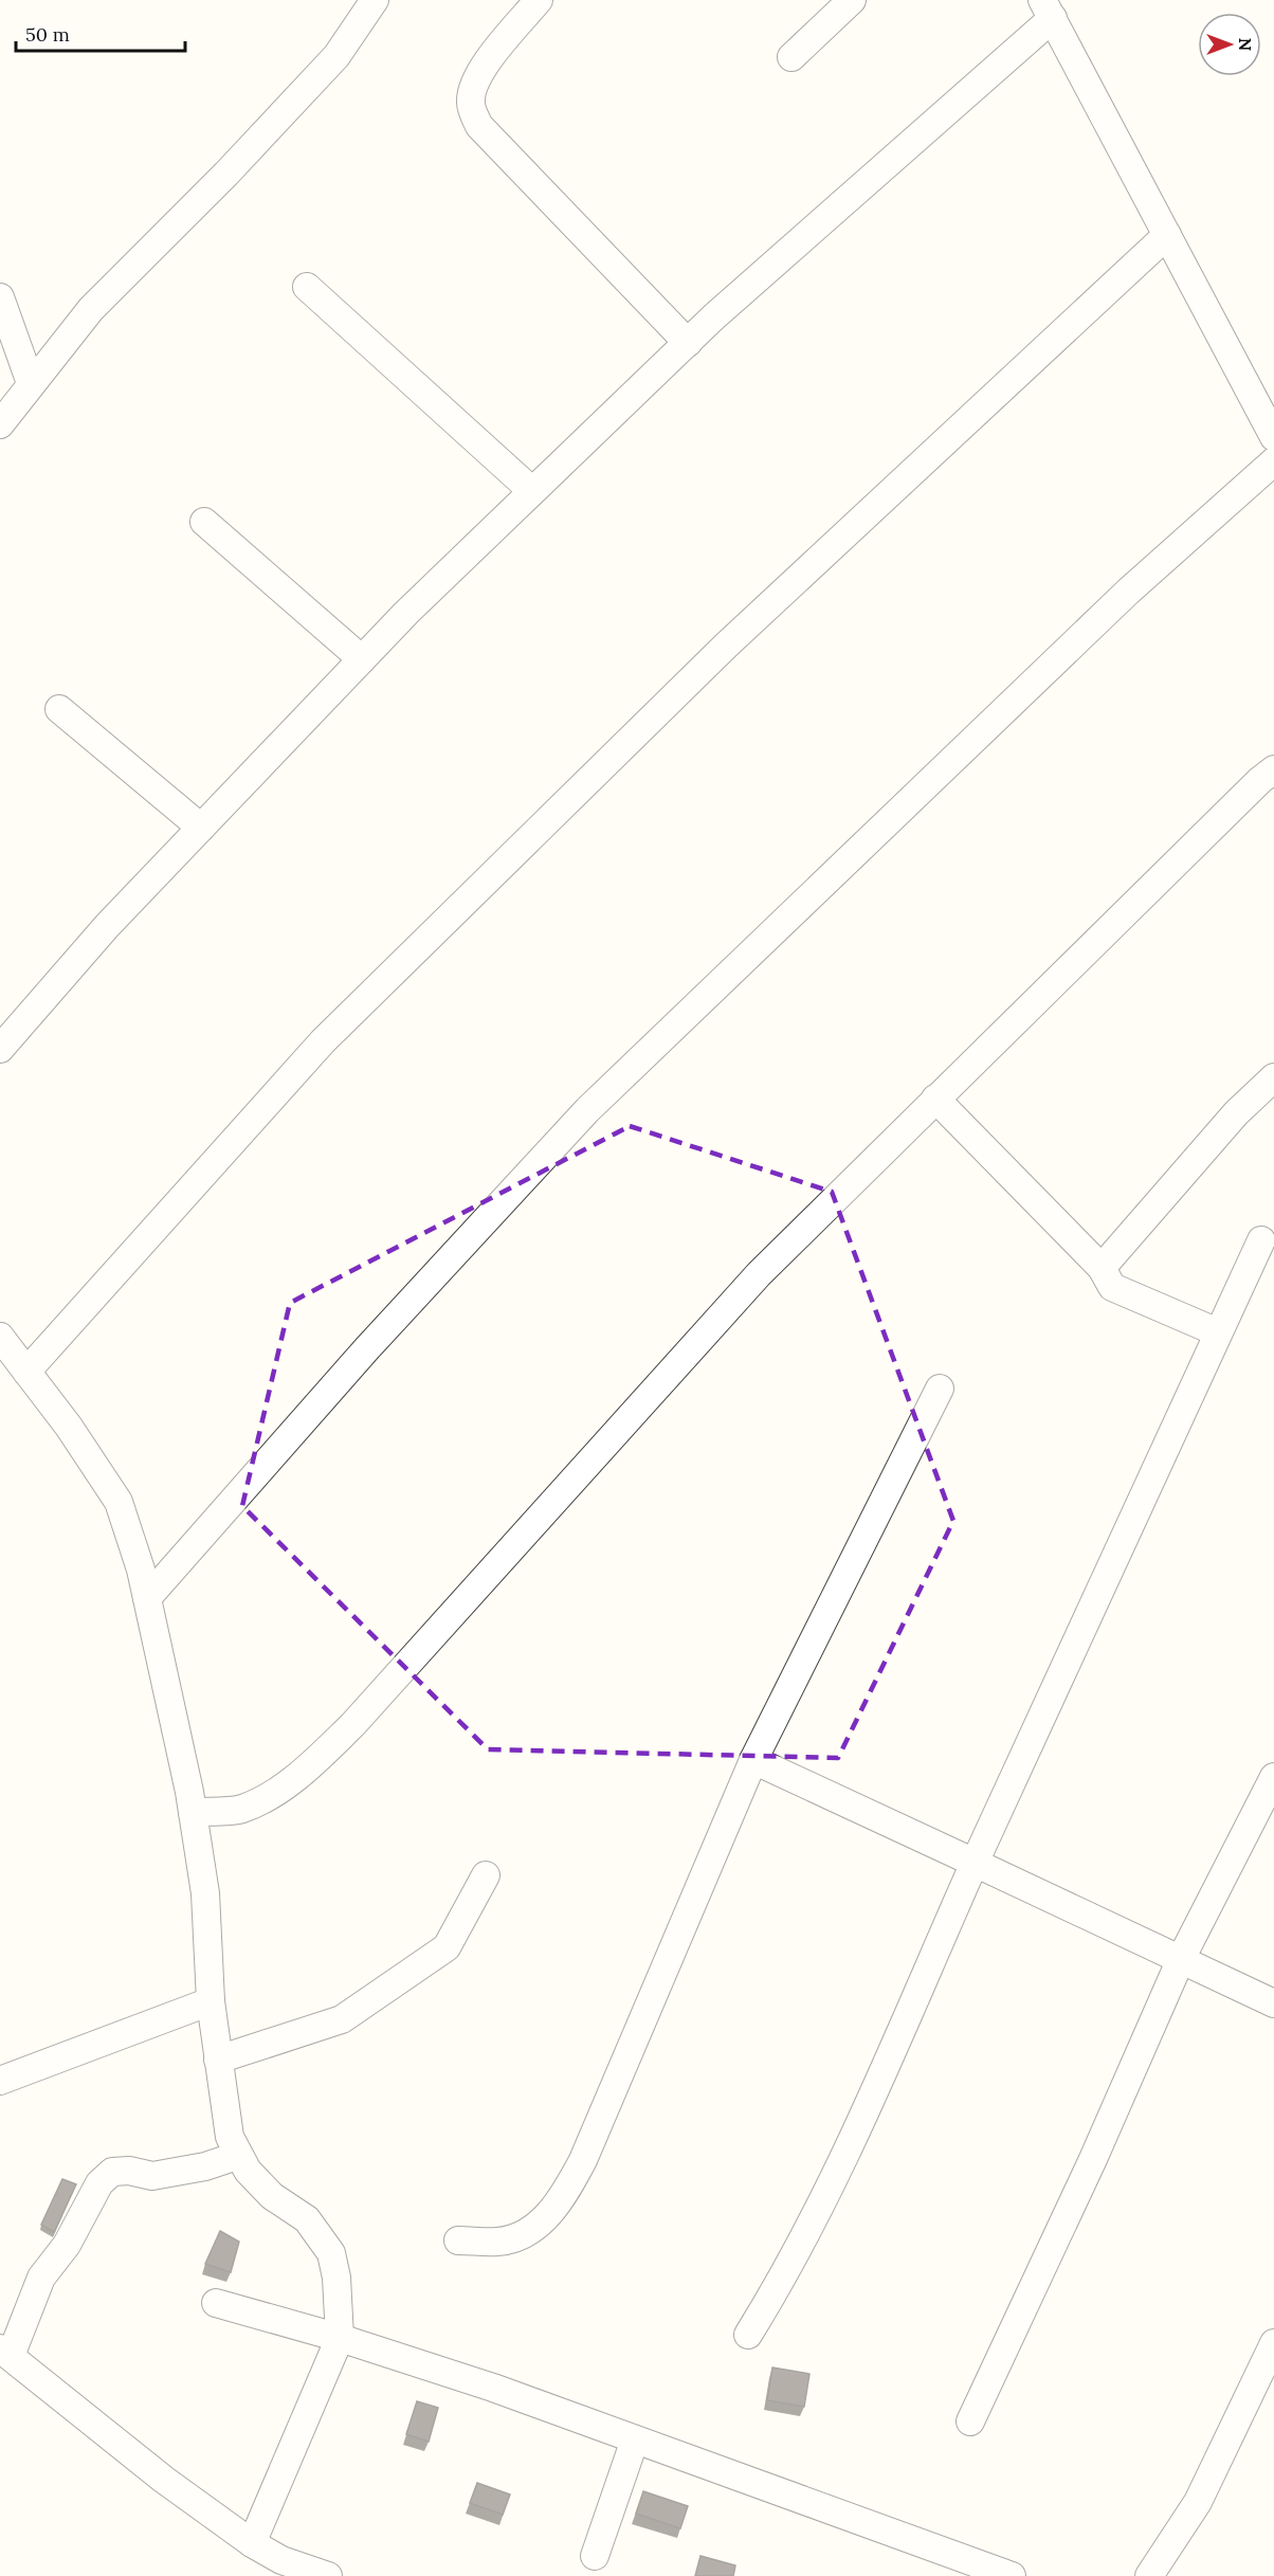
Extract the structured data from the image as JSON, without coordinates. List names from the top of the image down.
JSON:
{
  "scale_bar": "50 m",
  "north": "right"
}
